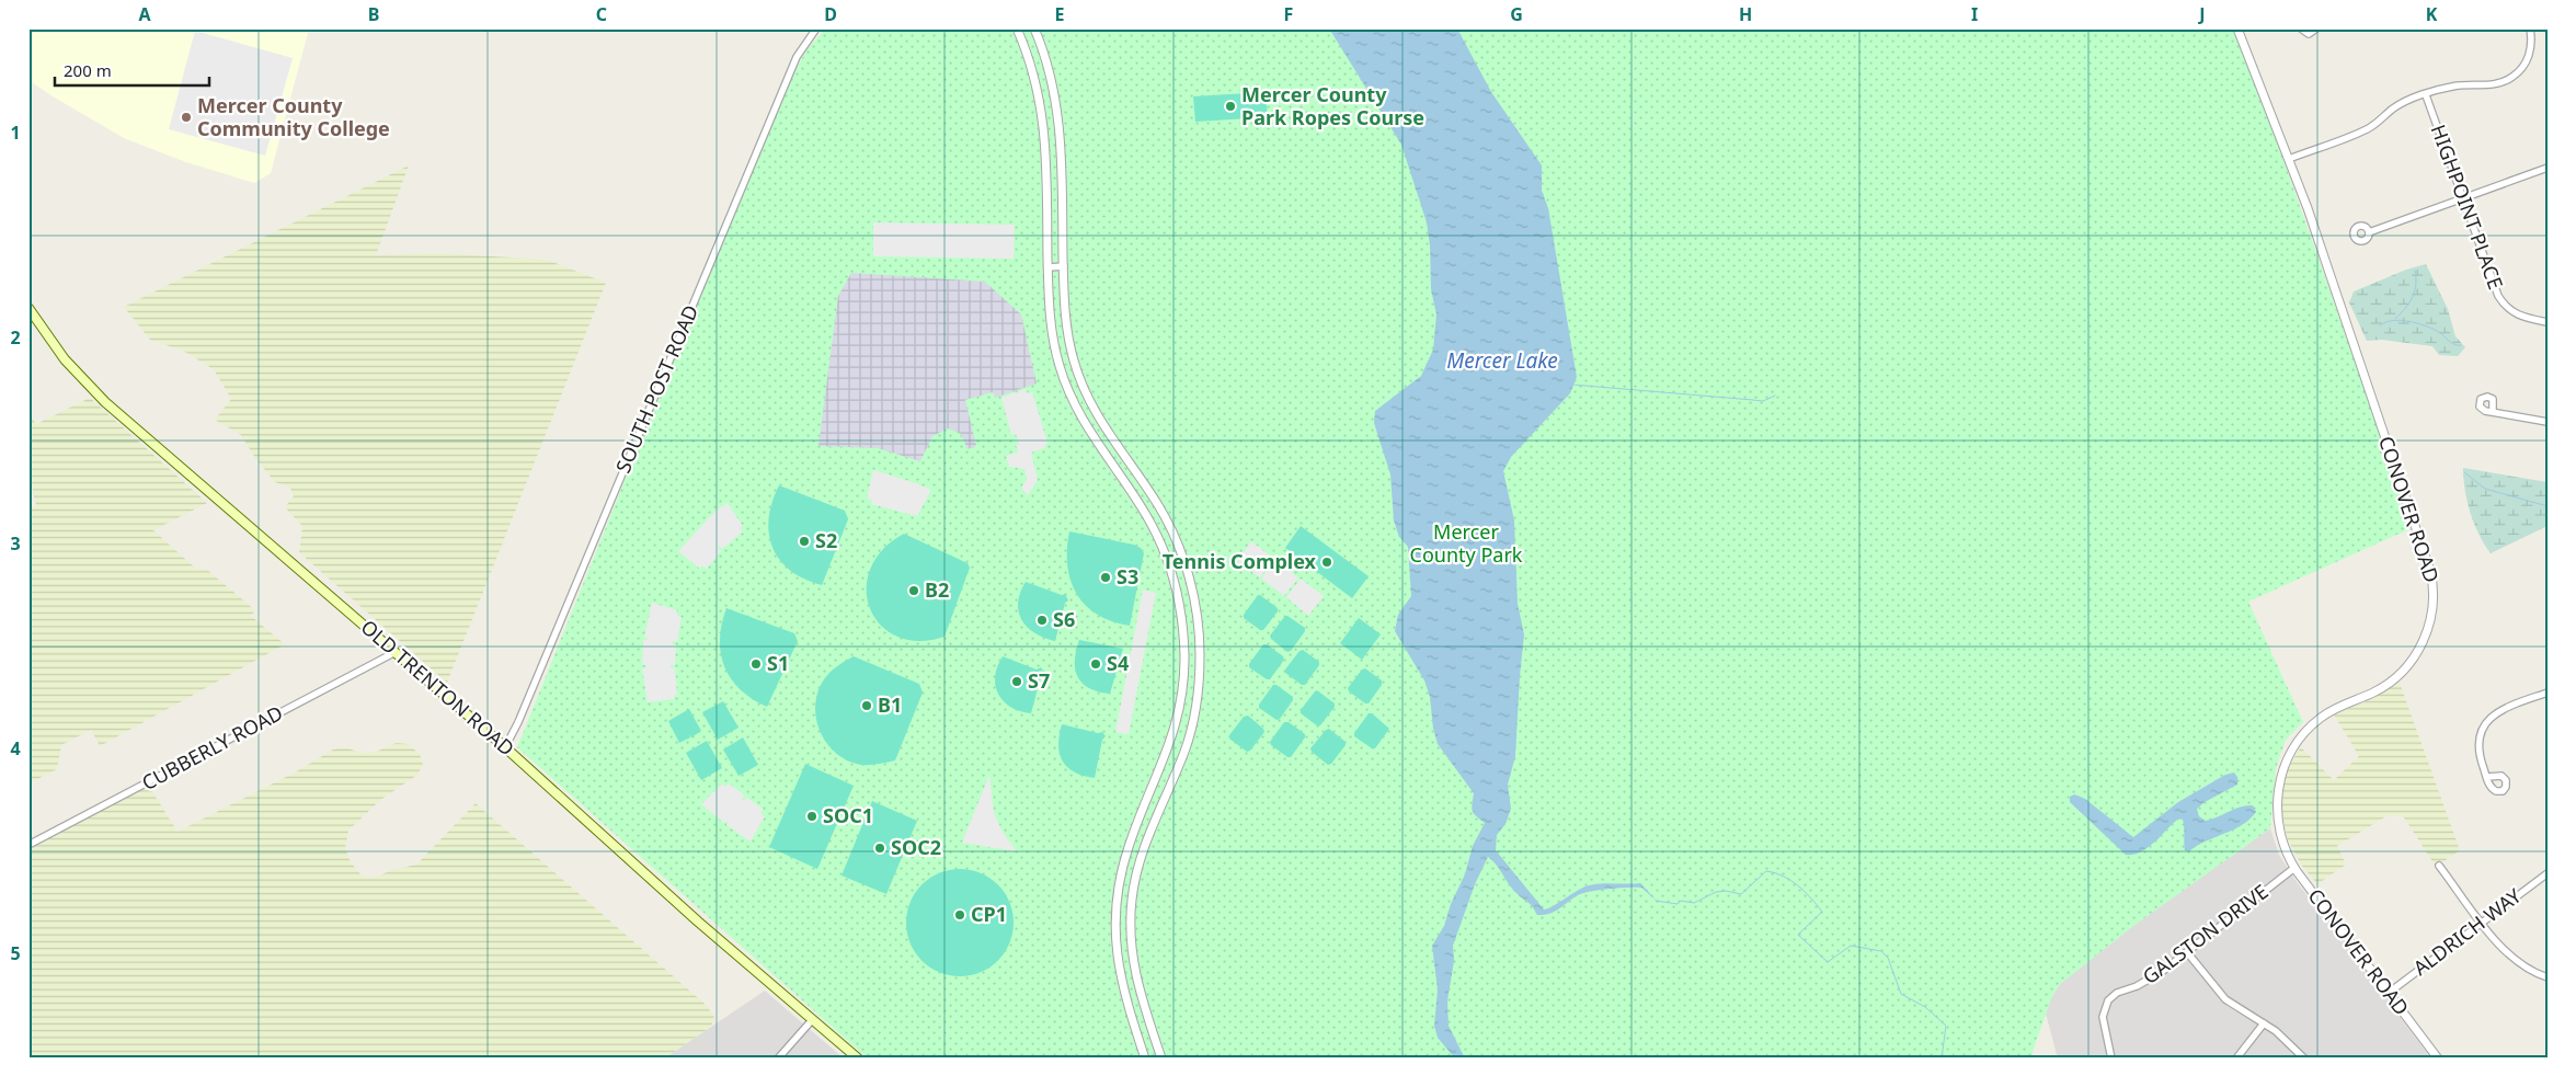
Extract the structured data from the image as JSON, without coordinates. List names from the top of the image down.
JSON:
{
  "streets": {
    "main road": ["OLD TRENTON ROAD"],
    "street": [
      "HIGHPOINT PLACE",
      "SOUTH POST ROAD",
      "CONOVER ROAD",
      "CUBBERLY ROAD",
      "ALDRICH WAY",
      "GALSTON DRIVE"
    ]
  },
  "crossings": [
    ["SOUTH POST ROAD", "OLD TRENTON ROAD"],
    ["CONOVER ROAD", "ALDRICH WAY"],
    ["CONOVER ROAD", "GALSTON DRIVE"],
    ["OLD TRENTON ROAD", "CUBBERLY ROAD"]
  ],
  "water": ["Mercer Lake"],
  "parks": ["Mercer County Park"],
  "places": [
    "Mercer County Park Ropes Course",
    "Mercer County Community College",
    "S2",
    "Tennis Complex",
    "S3",
    "B2",
    "S6",
    "S1",
    "S4",
    "S7",
    "B1",
    "SOC1",
    "SOC2",
    "CP1"
  ],
  "scale_bar": "200 m",
  "grid": {
    "columns": [
      "A",
      "B",
      "C",
      "D",
      "E",
      "F",
      "G",
      "H",
      "I",
      "J",
      "K"
    ],
    "rows": [
      "1",
      "2",
      "3",
      "4",
      "5"
    ]
  }
}
